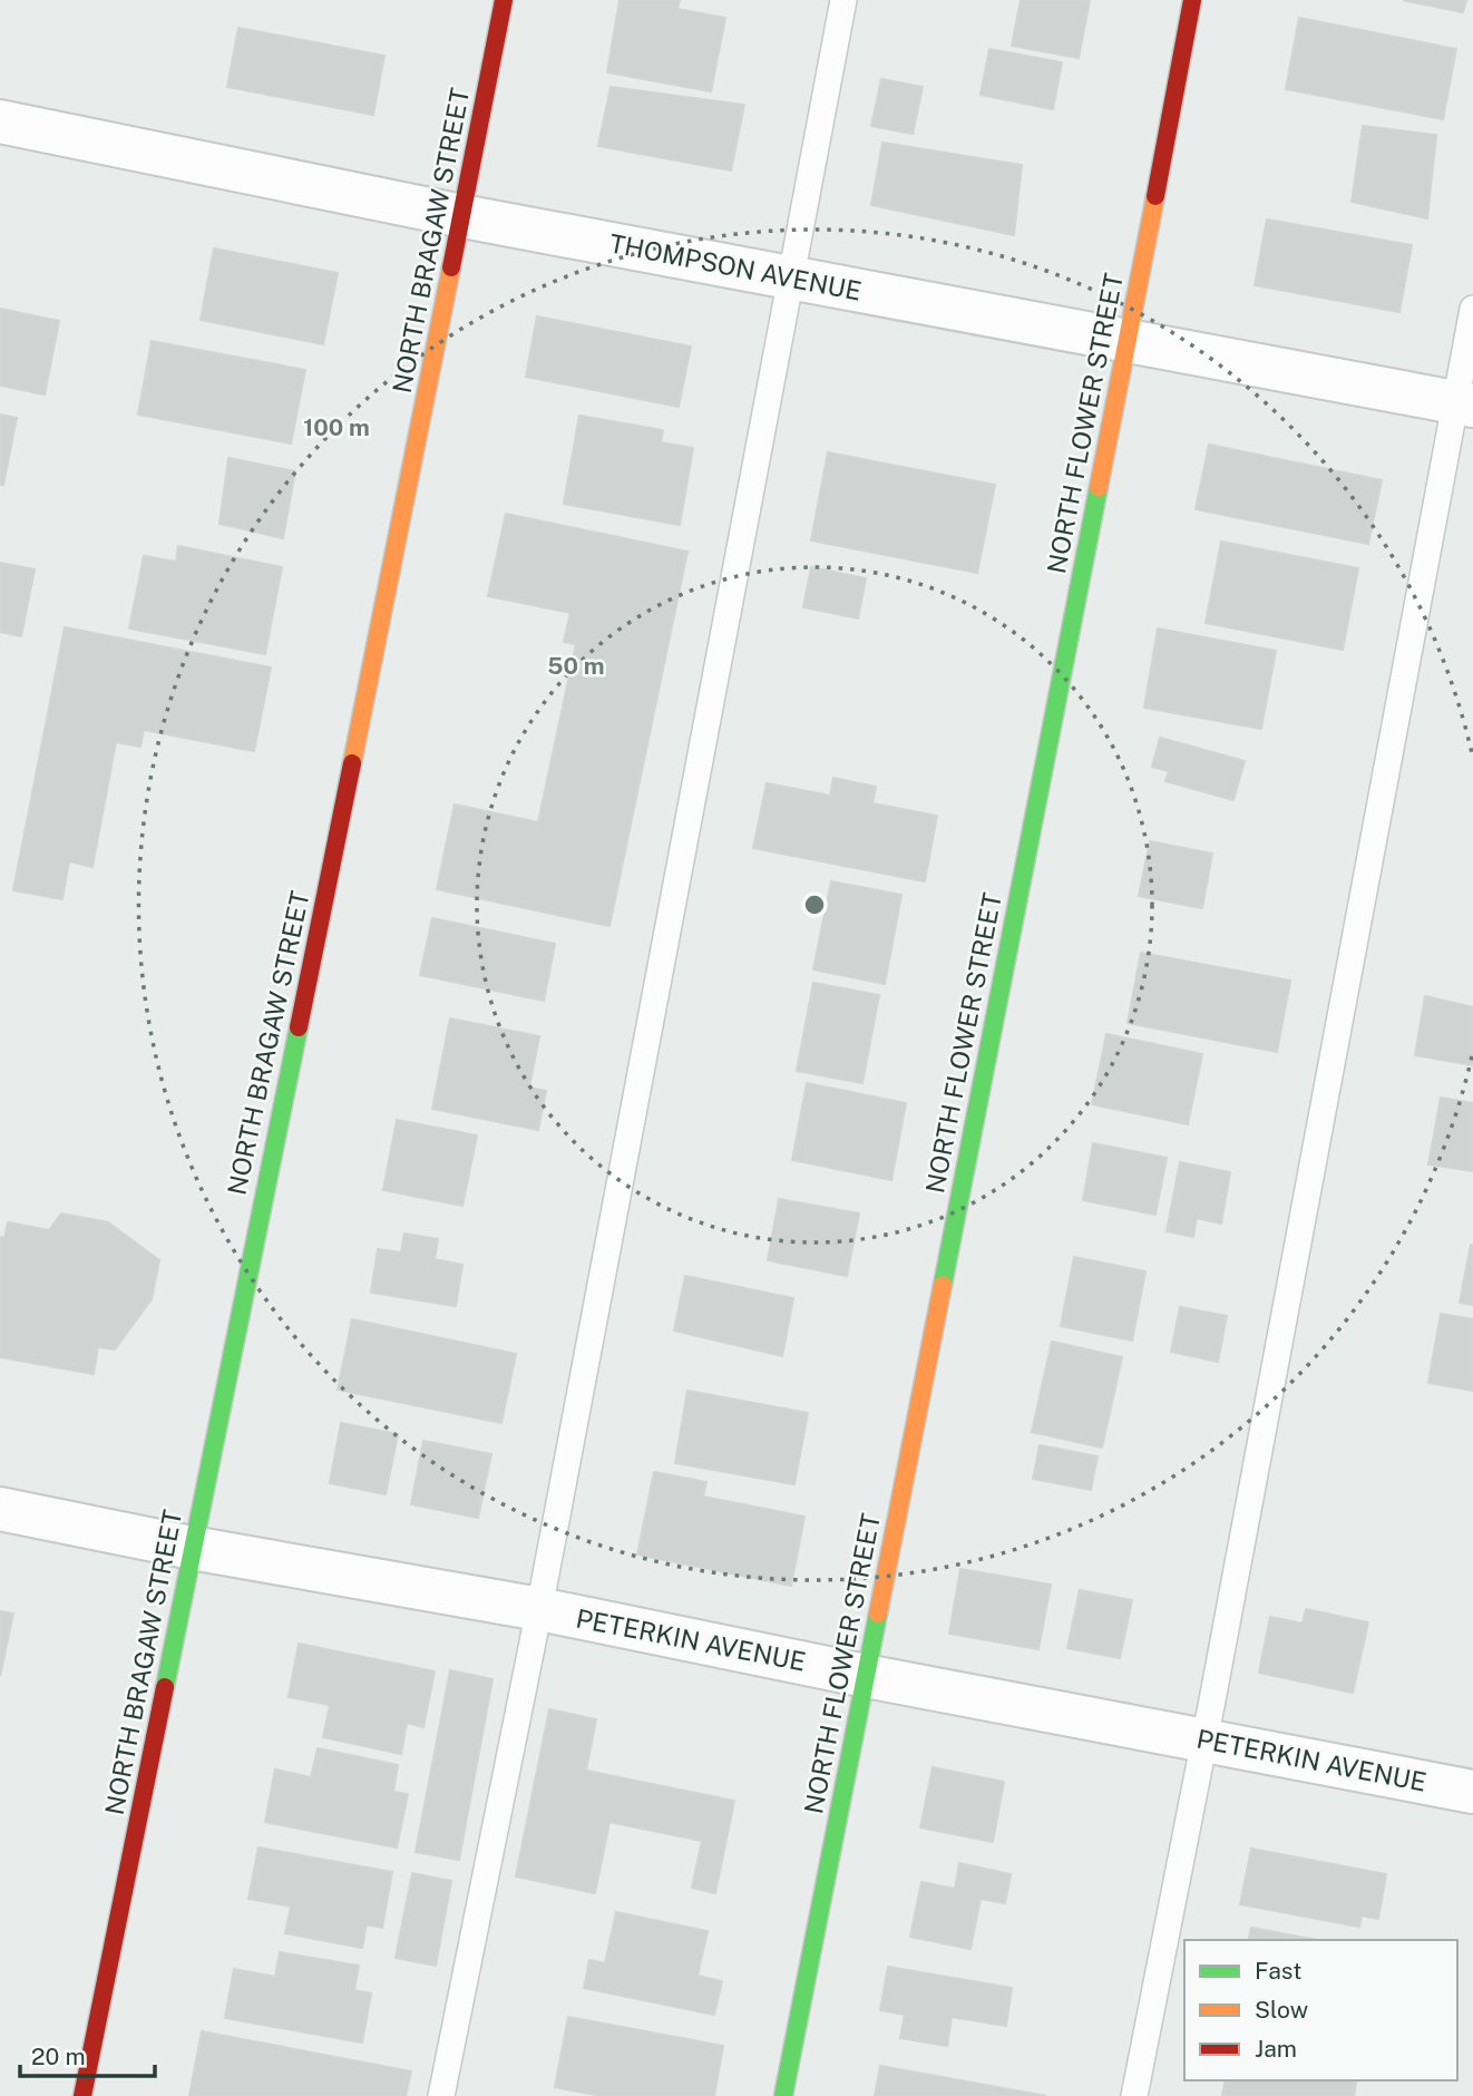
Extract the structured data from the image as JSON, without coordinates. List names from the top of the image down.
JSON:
{
  "streets": {
    "street": [
      "NORTH BRAGAW STREET",
      "THOMPSON AVENUE",
      "NORTH FLOWER STREET",
      "PETERKIN AVENUE"
    ]
  },
  "crossings": [
    ["NORTH BRAGAW STREET", "THOMPSON AVENUE"],
    ["NORTH BRAGAW STREET", "PETERKIN AVENUE"],
    ["THOMPSON AVENUE", "NORTH FLOWER STREET"],
    ["NORTH FLOWER STREET", "PETERKIN AVENUE"]
  ],
  "legend": ["Fast", "Slow", "Jam"],
  "scale_bar": "20 m",
  "rings": ["100 m", "50 m"]
}
